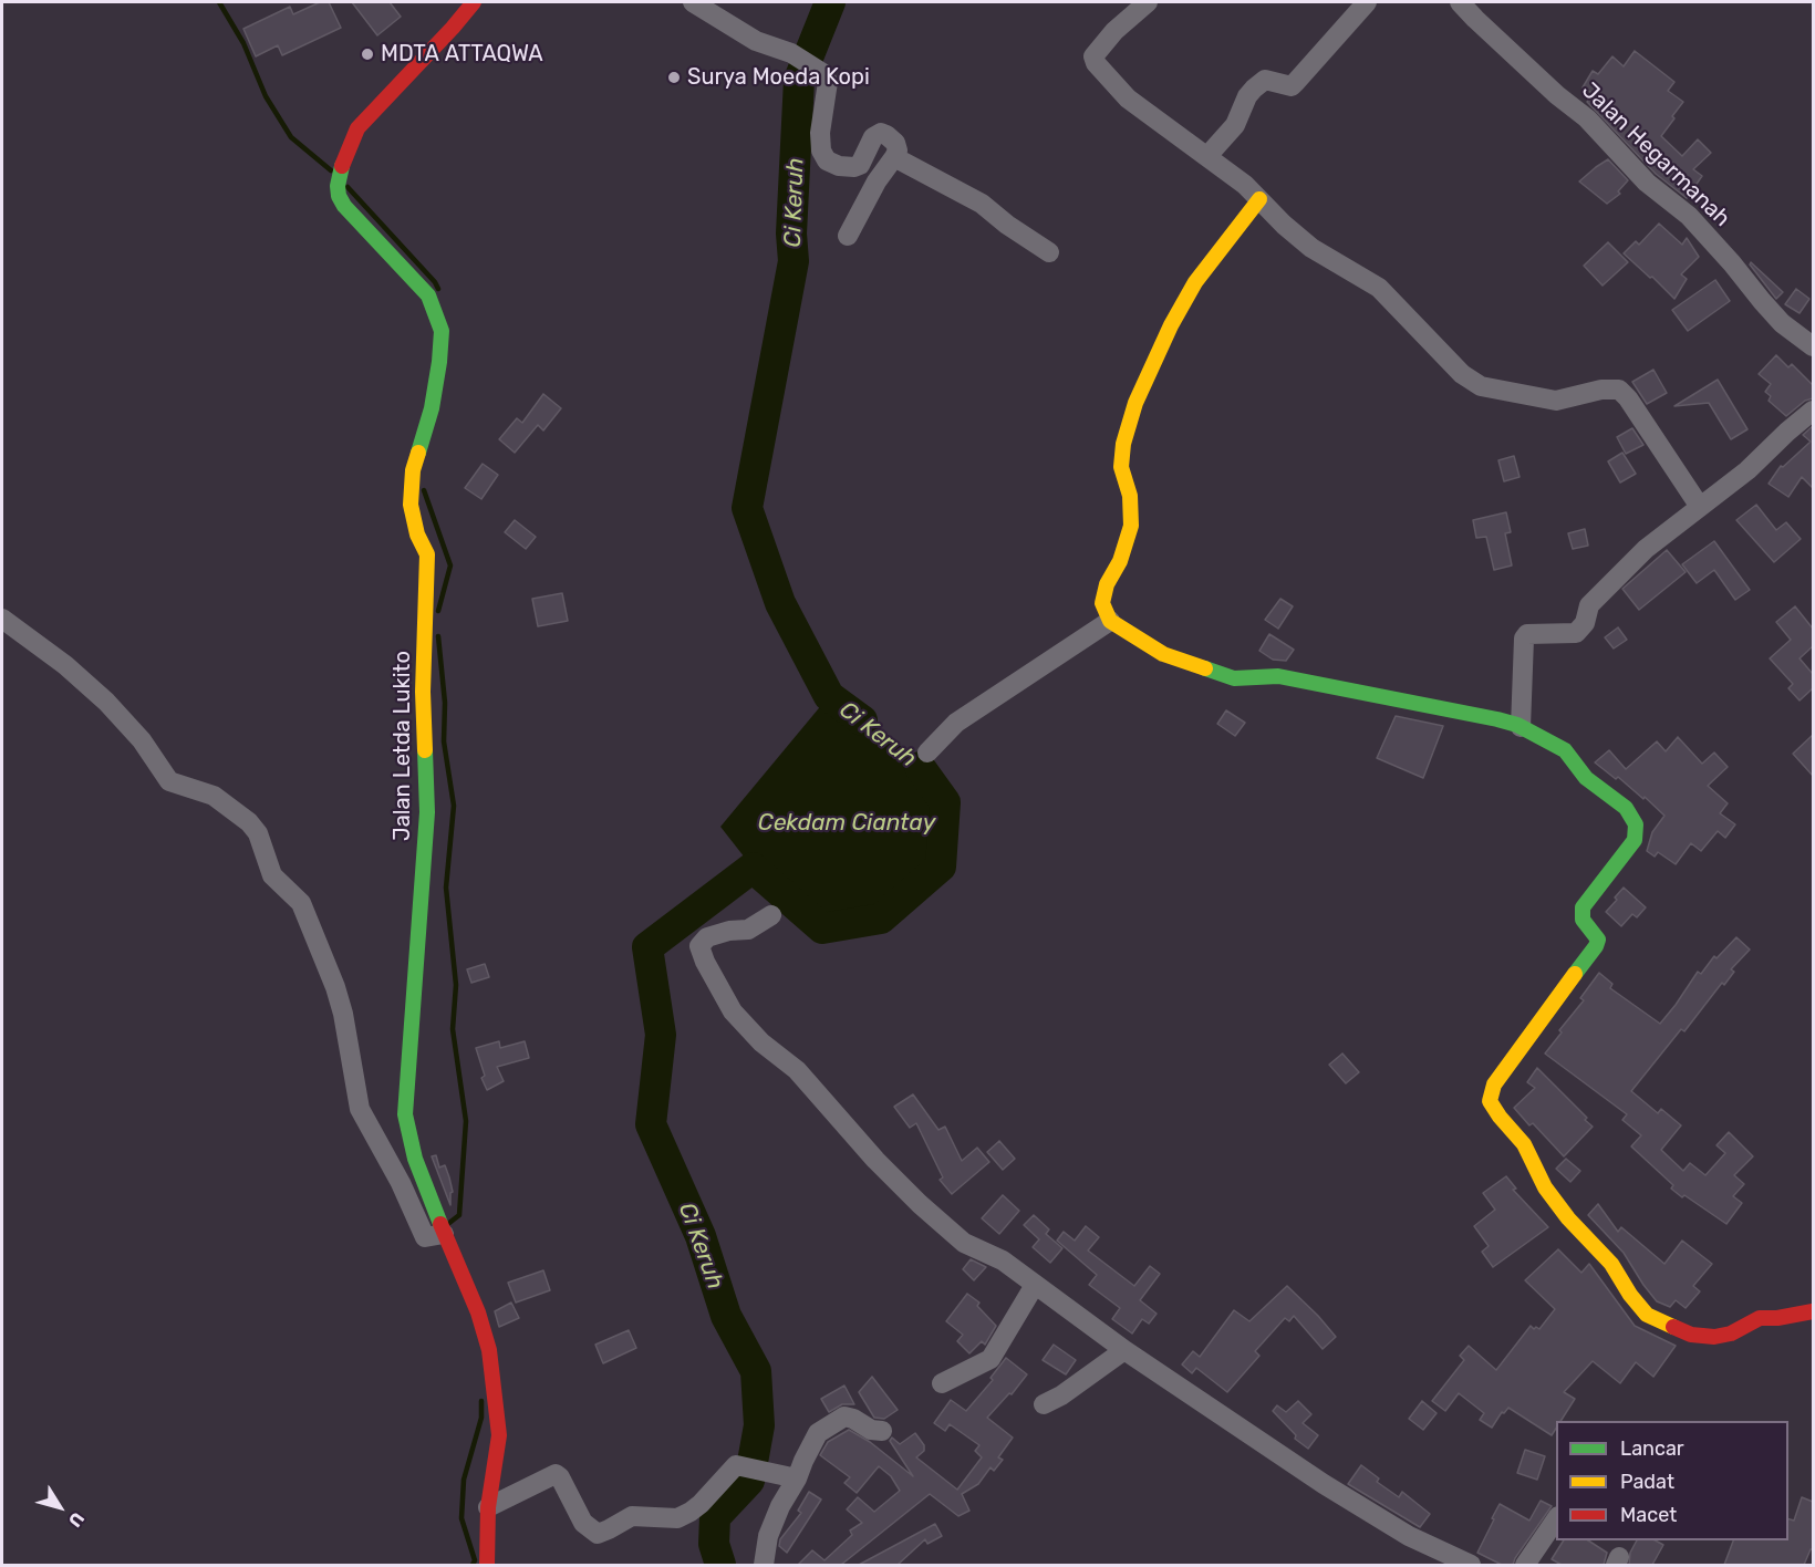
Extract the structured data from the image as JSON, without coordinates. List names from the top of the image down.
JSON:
{
  "streets": {
    "street": ["Jalan Hegarmanah", "Jalan Letda Lukito"]
  },
  "water": ["Ci Keruh", "Cekdam Ciantay"],
  "places": ["MDTA ATTAQWA", "Surya Moeda Kopi"],
  "legend": ["Lancar", "Padat", "Macet"],
  "north": "bottom right"
}
